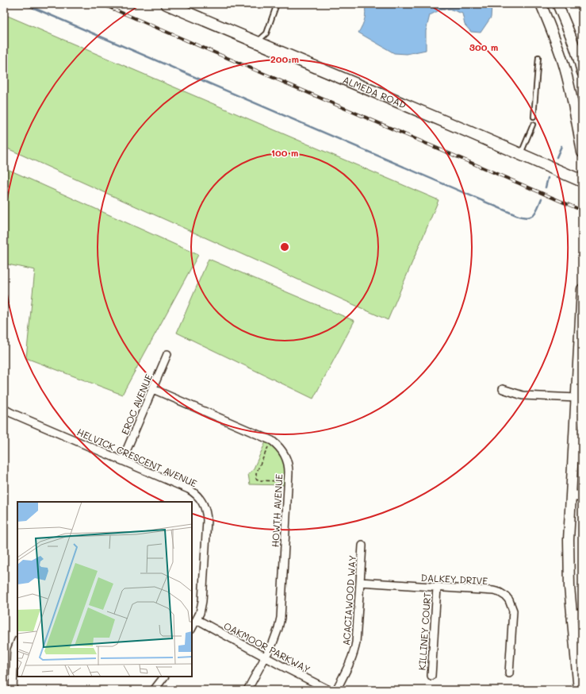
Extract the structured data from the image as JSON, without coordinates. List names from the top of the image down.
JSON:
{
  "streets": {
    "main road": ["ALMEDA ROAD"],
    "street": [
      "EROC AVENUE",
      "HELVICK CRESCENT AVENUE",
      "HOWTH AVENUE",
      "DALKEY DRIVE",
      "ACACIAWOOD WAY",
      "KILLINEY COURT",
      "OAKMOOR PARKWAY"
    ]
  },
  "crossings": [
    ["EROC AVENUE", "HELVICK CRESCENT AVENUE"],
    ["EROC AVENUE", "HOWTH AVENUE"],
    ["HELVICK CRESCENT AVENUE", "OAKMOOR PARKWAY"],
    ["HOWTH AVENUE", "OAKMOOR PARKWAY"],
    ["DALKEY DRIVE", "ACACIAWOOD WAY"],
    ["DALKEY DRIVE", "KILLINEY COURT"]
  ],
  "rings": ["300 m", "200 m", "100 m"]
}
